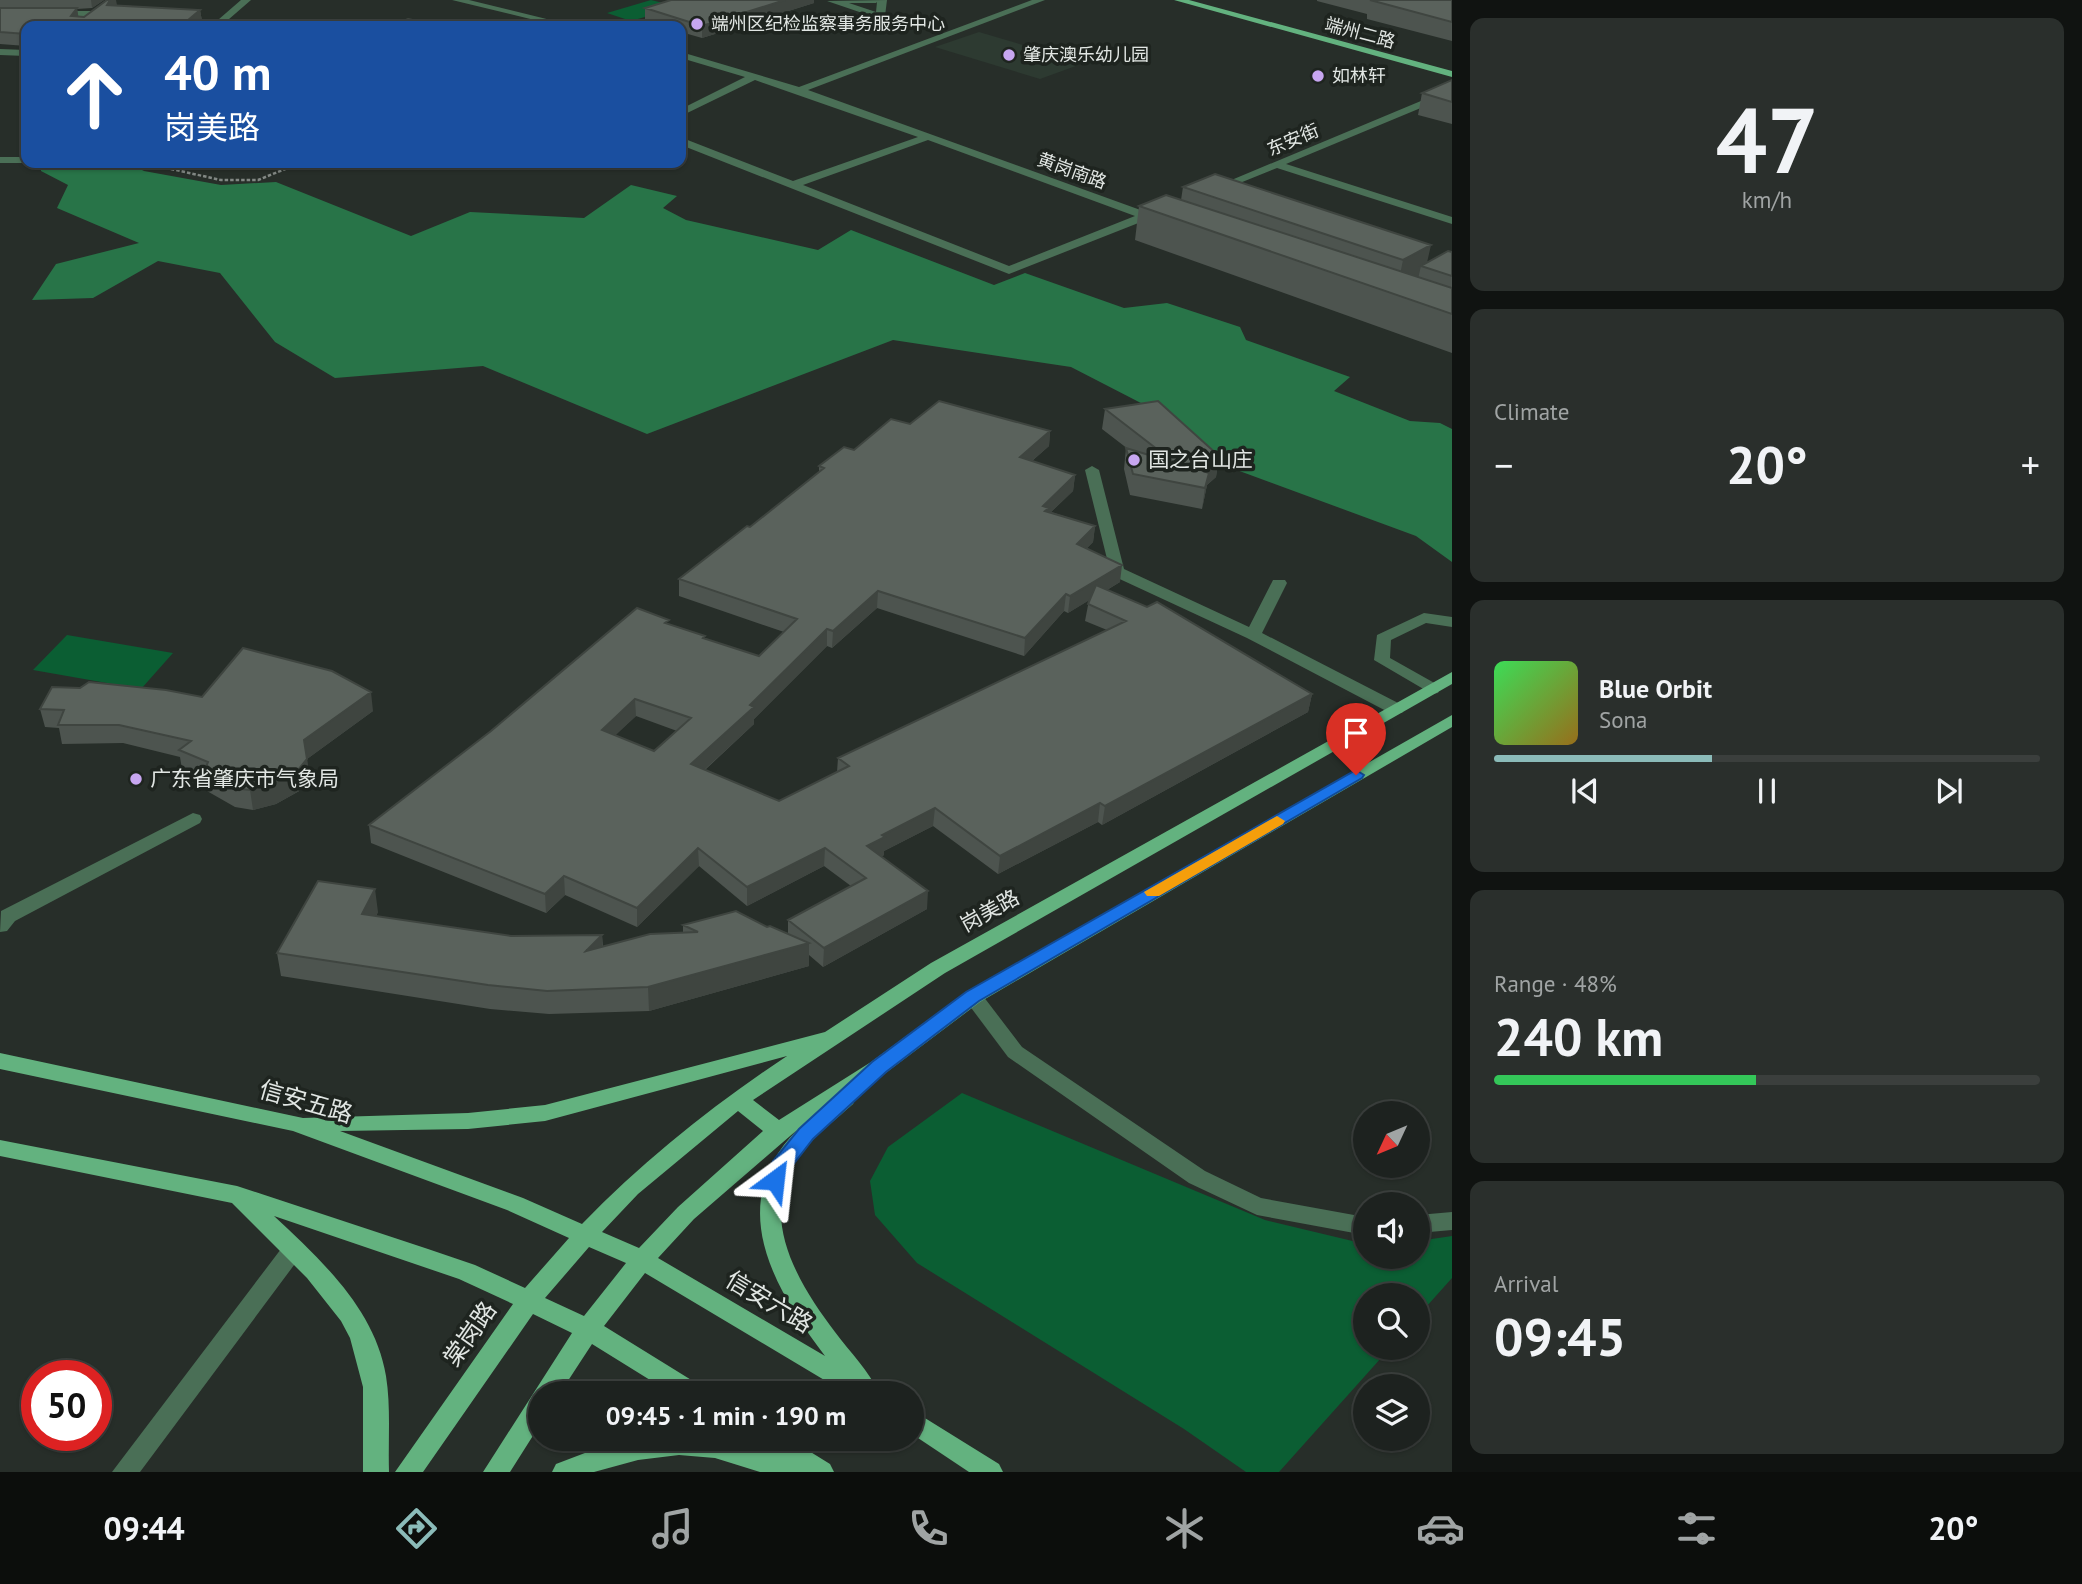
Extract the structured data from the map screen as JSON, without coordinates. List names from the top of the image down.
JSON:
{
  "streets": {
    "main road": [
      "端州二路",
      "岗美路",
      "信安五路",
      "信安六路",
      "棠岗路"
    ],
    "street": ["东安街", "黄岗南路"]
  },
  "crossings": [
    ["岗美路", "信安五路"],
    ["岗美路", "棠岗路"],
    ["信安五路", "信安六路"],
    ["信安五路", "棠岗路"]
  ],
  "places": [
    "端州区纪检监察事务服务中心",
    "肇庆澳乐幼儿园",
    "如林轩",
    "国之台山庄",
    "广东省肇庆市气象局"
  ],
  "north": "bottom left",
  "page": {
    "tile": [
      ["47", "km/h"],
      "Climate",
      ["Range · 48%", "240 km"],
      ["Arrival", "09:45"]
    ],
    "turn": ["40 m", "岗美路"],
    "heat": ["−", "20°", "+"],
    "song": ["Blue Orbit", "Sona"],
    "limit": "50",
    "trip": "09:45 · 1 min · 190 m",
    "tabs": ["09:44", "20°"]
  }
}
